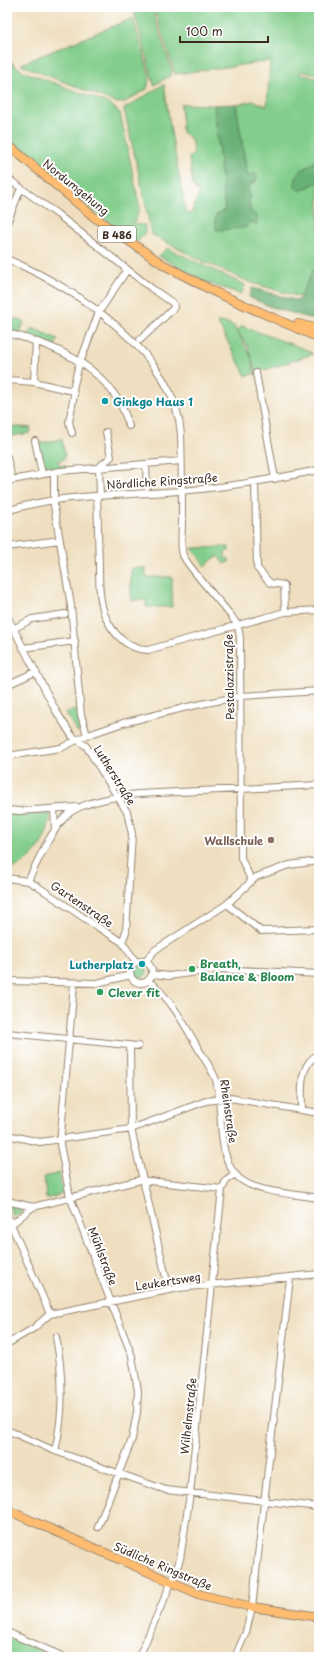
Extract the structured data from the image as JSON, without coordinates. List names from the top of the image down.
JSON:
{
  "streets": {
    "main road": ["Nordumgehung", "B 486", "Südliche Ringstraße"],
    "street": [
      "Nördliche Ringstraße",
      "Pestalozzistraße",
      "Lutherstraße",
      "Gartenstraße",
      "Rheinstraße",
      "Mühlstraße",
      "Leukertsweg",
      "Wilhelmstraße"
    ]
  },
  "crossings": [
    ["Nördliche Ringstraße", "Pestalozzistraße"],
    ["Lutherstraße", "Gartenstraße"],
    ["Gartenstraße", "Rheinstraße"],
    ["Mühlstraße", "Leukertsweg"],
    ["Leukertsweg", "Wilhelmstraße"],
    ["Wilhelmstraße", "Südliche Ringstraße"]
  ],
  "places": [
    "Ginkgo Haus 1",
    "Wallschule",
    "Lutherplatz",
    "Breath, Balance & Bloom",
    "Clever fit"
  ],
  "scale_bar": "100 m"
}
